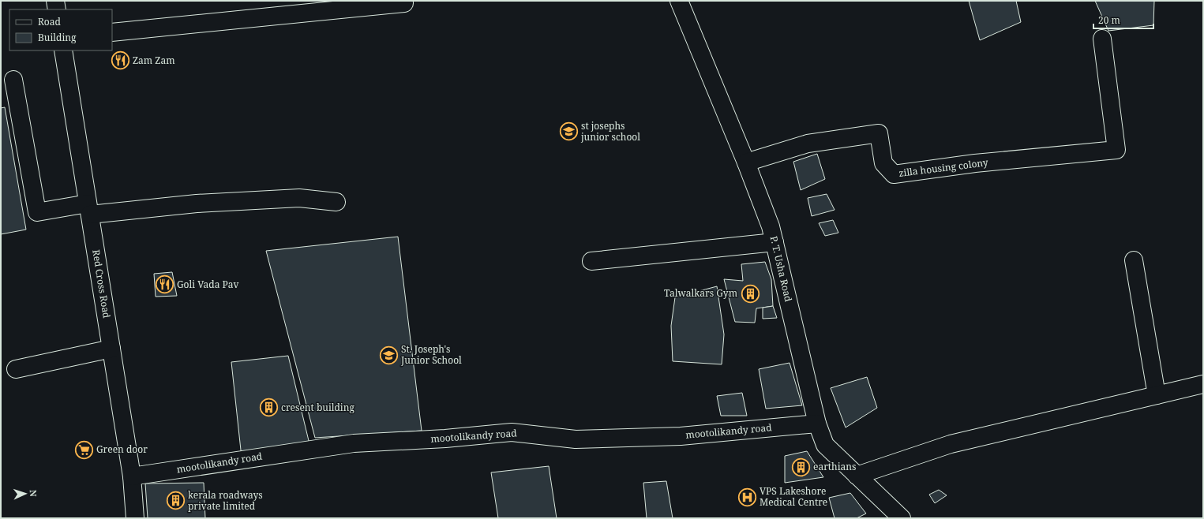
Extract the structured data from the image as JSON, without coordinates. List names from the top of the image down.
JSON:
{
  "streets": {
    "street": [
      "zilla housing colony",
      "P. T. Usha Road",
      "Red Cross Road",
      "mootolikandy road"
    ]
  },
  "crossings": [
    ["zilla housing colony", "P. T. Usha Road"],
    ["P. T. Usha Road", "mootolikandy road"],
    ["Red Cross Road", "mootolikandy road"]
  ],
  "places": {
    "restaurant": ["Zam Zam", "Goli Vada Pav"],
    "school or university": ["st josephs junior school", "St. Joseph's Junior School"],
    "building": [
      "Talwalkars Gym",
      "cresent building",
      "earthians",
      "kerala roadways private limited"
    ],
    "supermarket": ["Green door"],
    "hospital": ["VPS Lakeshore Medical Centre"]
  },
  "legend": ["Road", "Building"],
  "scale_bar": "20 m",
  "north": "right"
}
